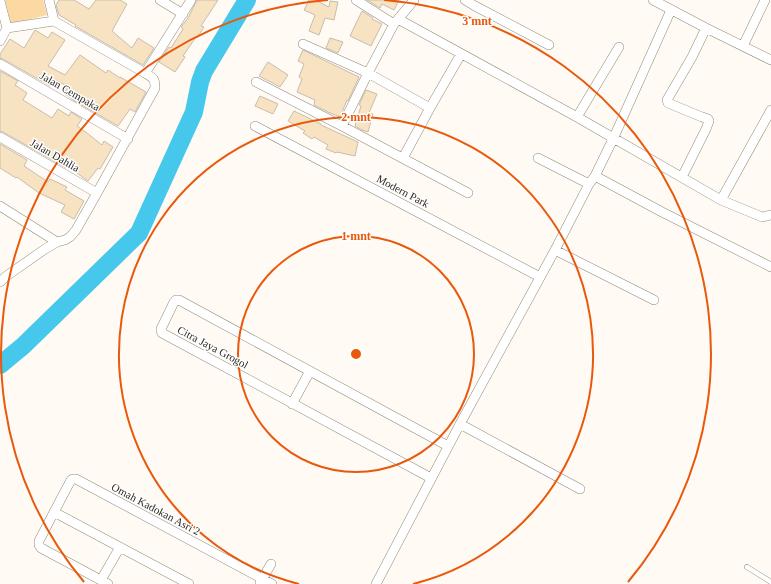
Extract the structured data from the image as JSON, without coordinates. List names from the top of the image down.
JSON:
{
  "streets": {
    "street": [
      "Jalan Cempaka",
      "Jalan Dahlia",
      "Modern Park",
      "Citra Jaya Grogol",
      "Omah Kadokan Asri 2"
    ]
  },
  "rings": ["3 mnt", "2 mnt", "1 mnt"]
}
